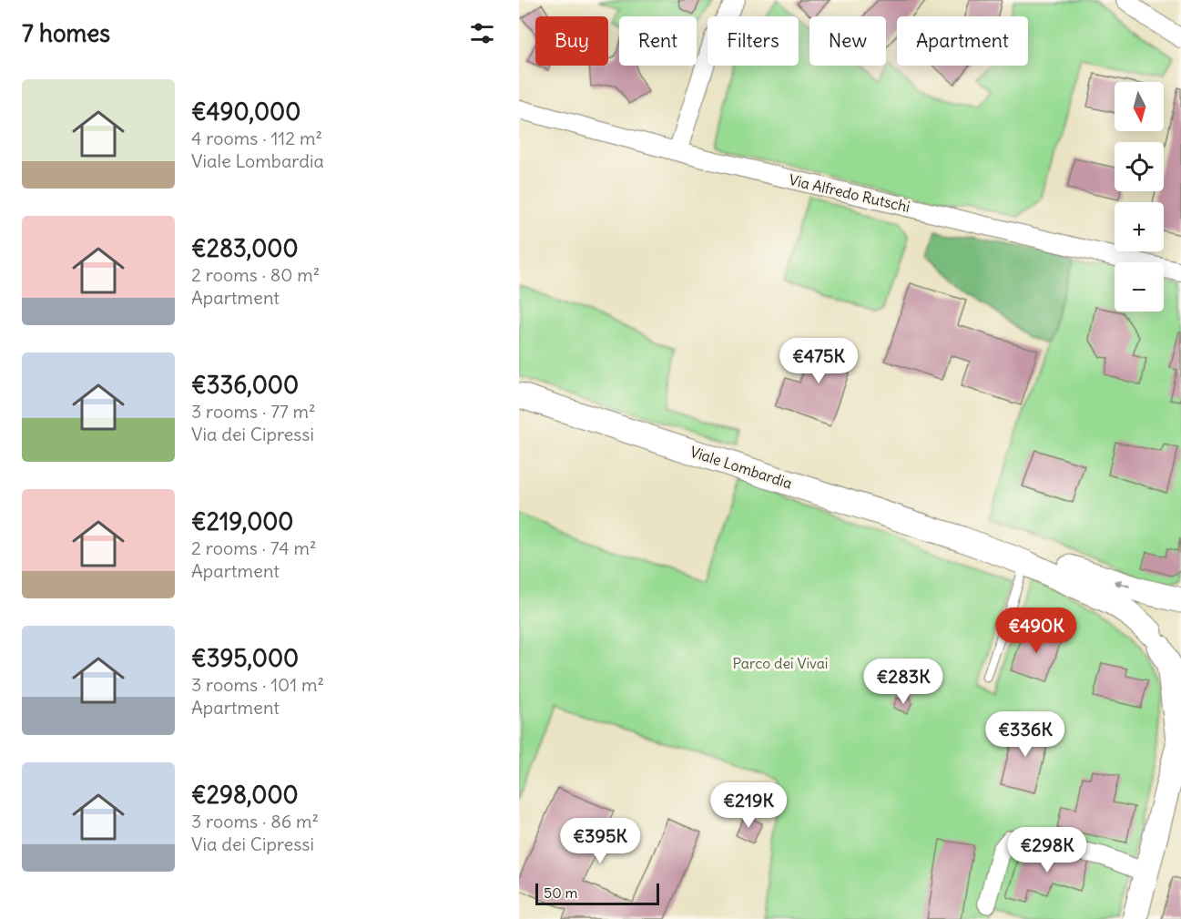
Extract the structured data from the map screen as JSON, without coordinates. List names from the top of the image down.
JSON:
{
  "streets": {
    "main road": ["Viale Lombardia"],
    "street": ["Via Alfredo Rutschi"]
  },
  "parks": ["Parco dei Vivai"],
  "scale_bar": "50 m",
  "north": "bottom",
  "page": {
    "heading": "7 homes",
    "chip": [
      "Buy",
      "Rent",
      "Filters",
      "New",
      "Apartment"
    ],
    "list": [
      {
        "name": "€490,000",
        "note": "4 rooms · 112 m² · Viale Lombardia"
      },
      {
        "name": "€283,000",
        "note": "2 rooms · 80 m² · Apartment"
      },
      {
        "name": "€336,000",
        "note": "3 rooms · 77 m² · Via dei Cipressi"
      },
      {
        "name": "€219,000",
        "note": "2 rooms · 74 m² · Apartment"
      },
      {
        "name": "€395,000",
        "note": "3 rooms · 101 m² · Apartment"
      },
      {
        "name": "€298,000",
        "note": "3 rooms · 86 m² · Via dei Cipressi"
      }
    ],
    "map_buttons": ["+", "−"],
    "price": [
      "€475K",
      "€490K",
      "€283K",
      "€336K",
      "€219K",
      "€395K",
      "€298K"
    ],
    "scale": "50 m"
  }
}
